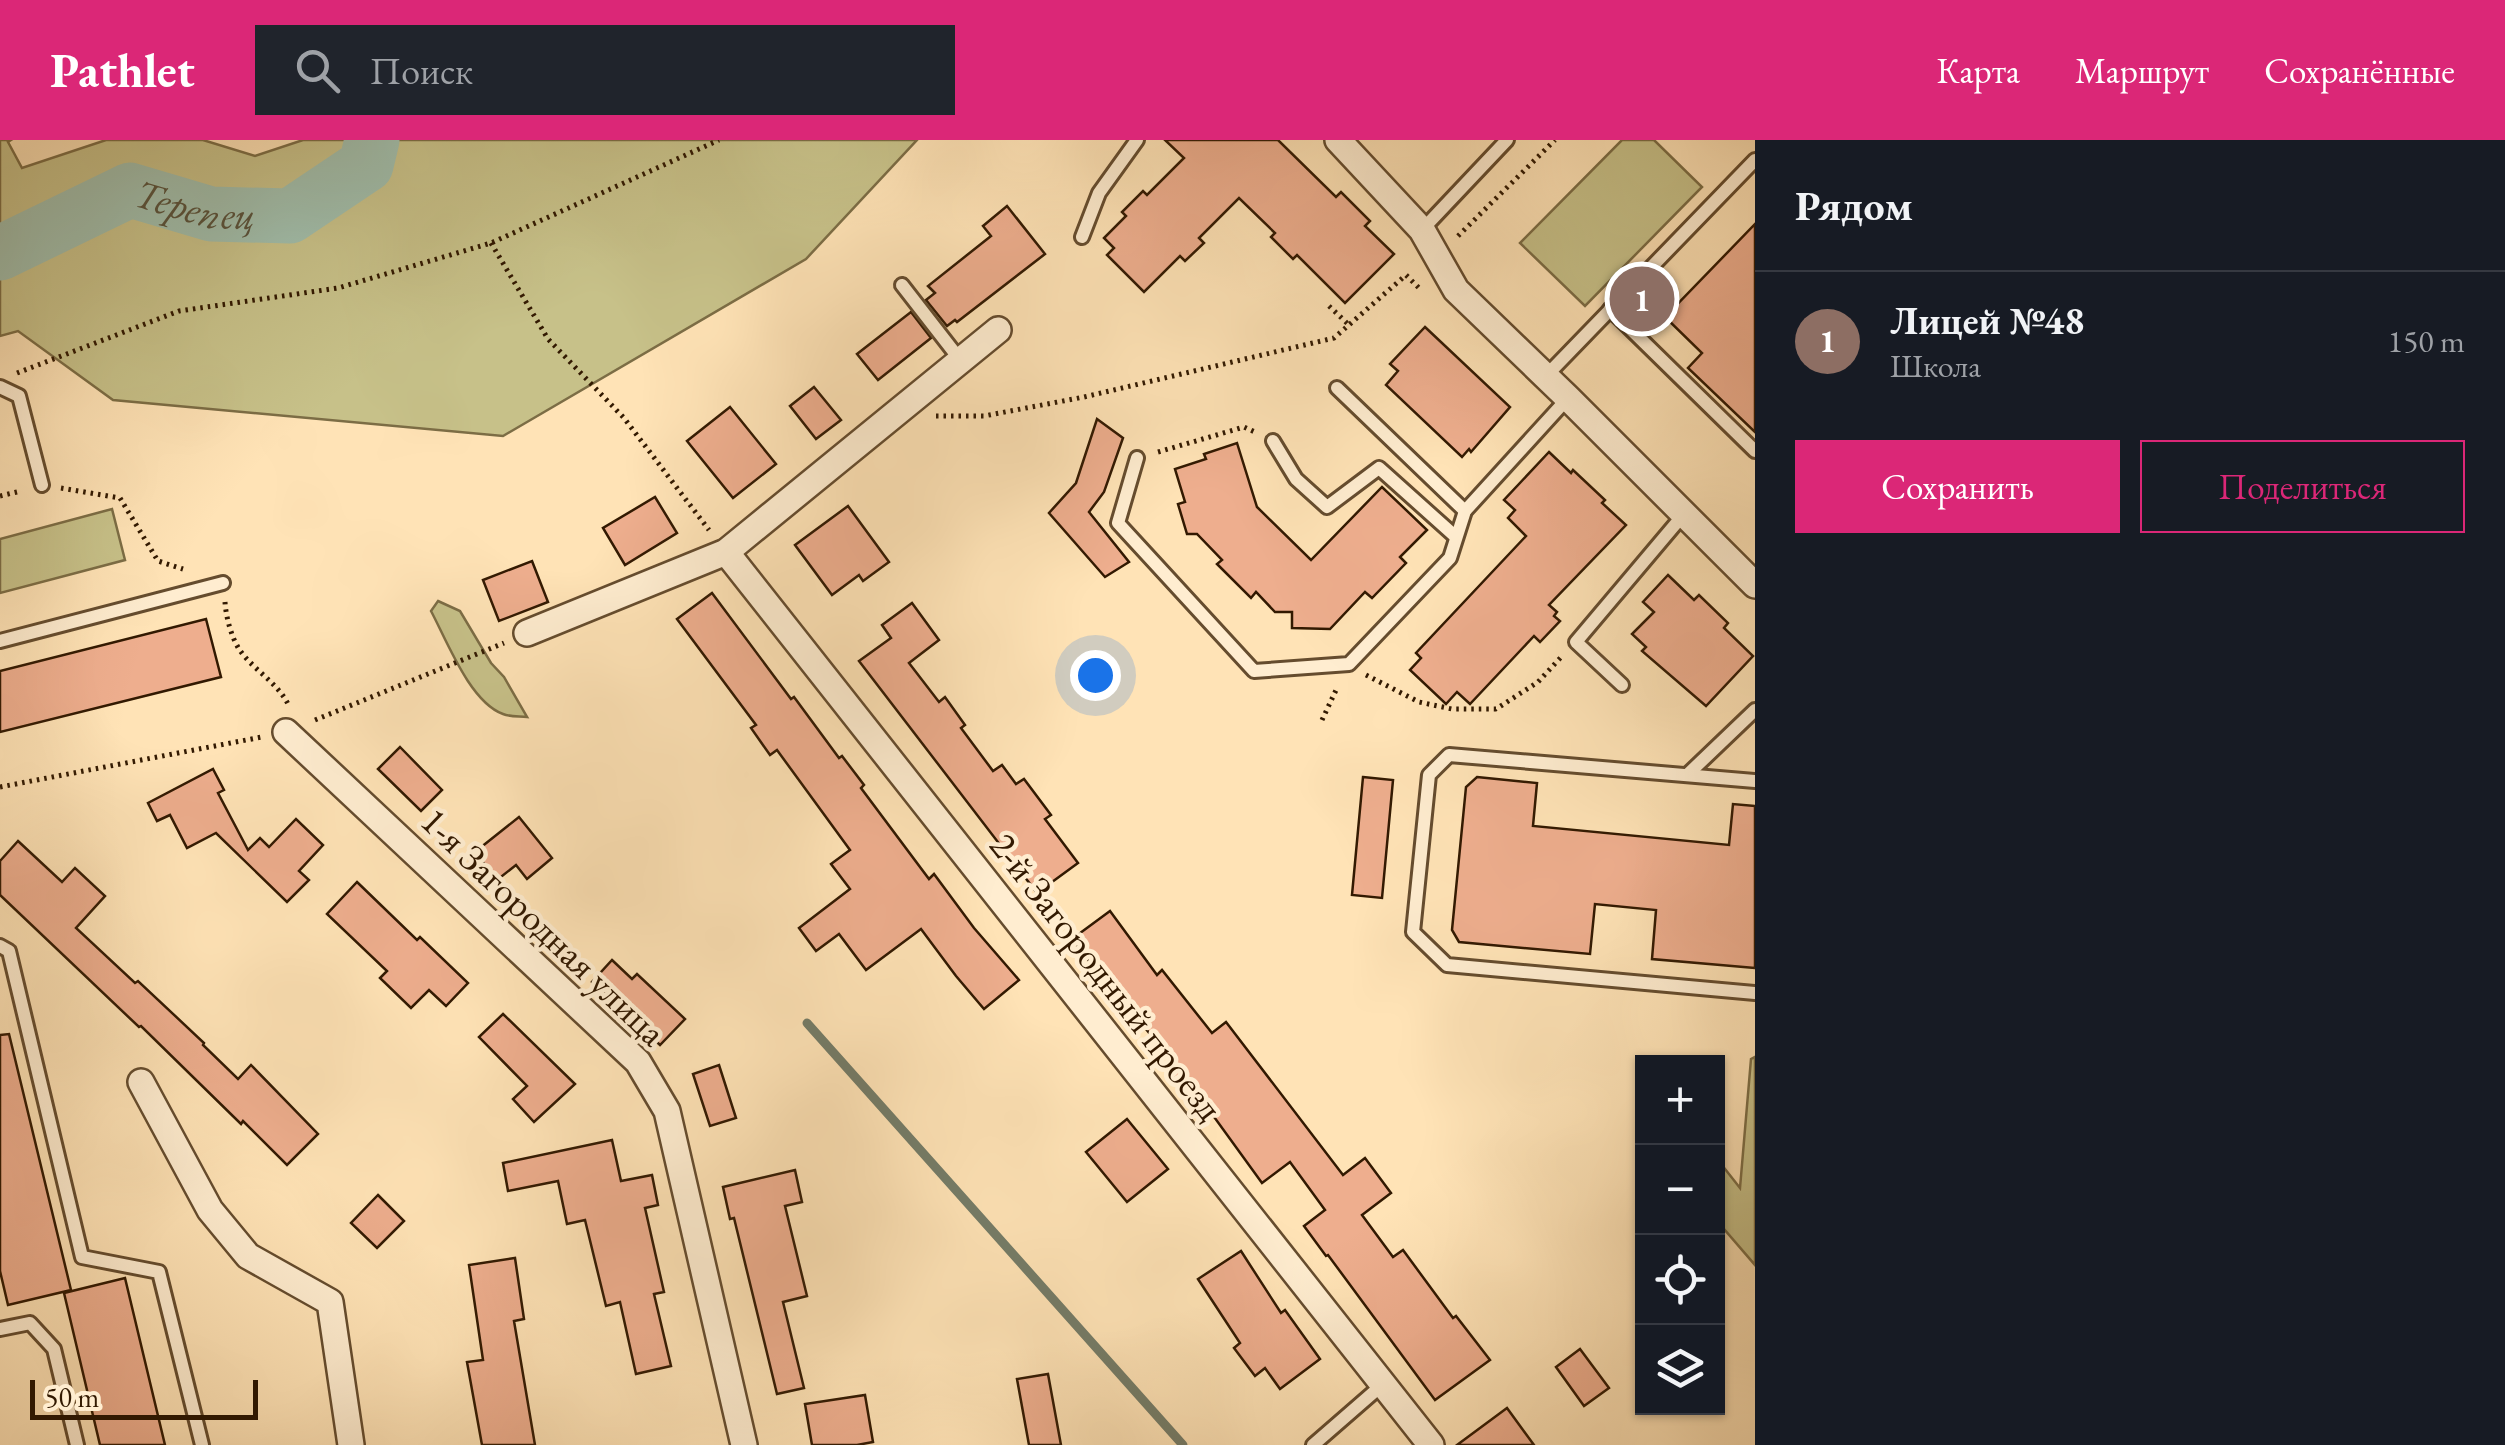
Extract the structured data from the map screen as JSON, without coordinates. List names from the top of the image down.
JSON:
{
  "streets": {
    "street": ["1-я Загородная улица", "2-й Загородный проезд"]
  },
  "water": ["Терепец"],
  "scale_bar": "50 m",
  "page": {
    "header": "Pathlet",
    "search": "Поиск",
    "nav": ["Карта", "Маршрут", "Сохранённые"],
    "heading": "Рядом",
    "pins": "1",
    "list": [
      {
        "mark": "1",
        "name": "Лицей №48",
        "note": "Школа",
        "value": "150 m"
      }
    ],
    "buttons": ["Сохранить", "Поделиться"],
    "map_buttons": ["+", "−"],
    "scale": "50 m"
  }
}
